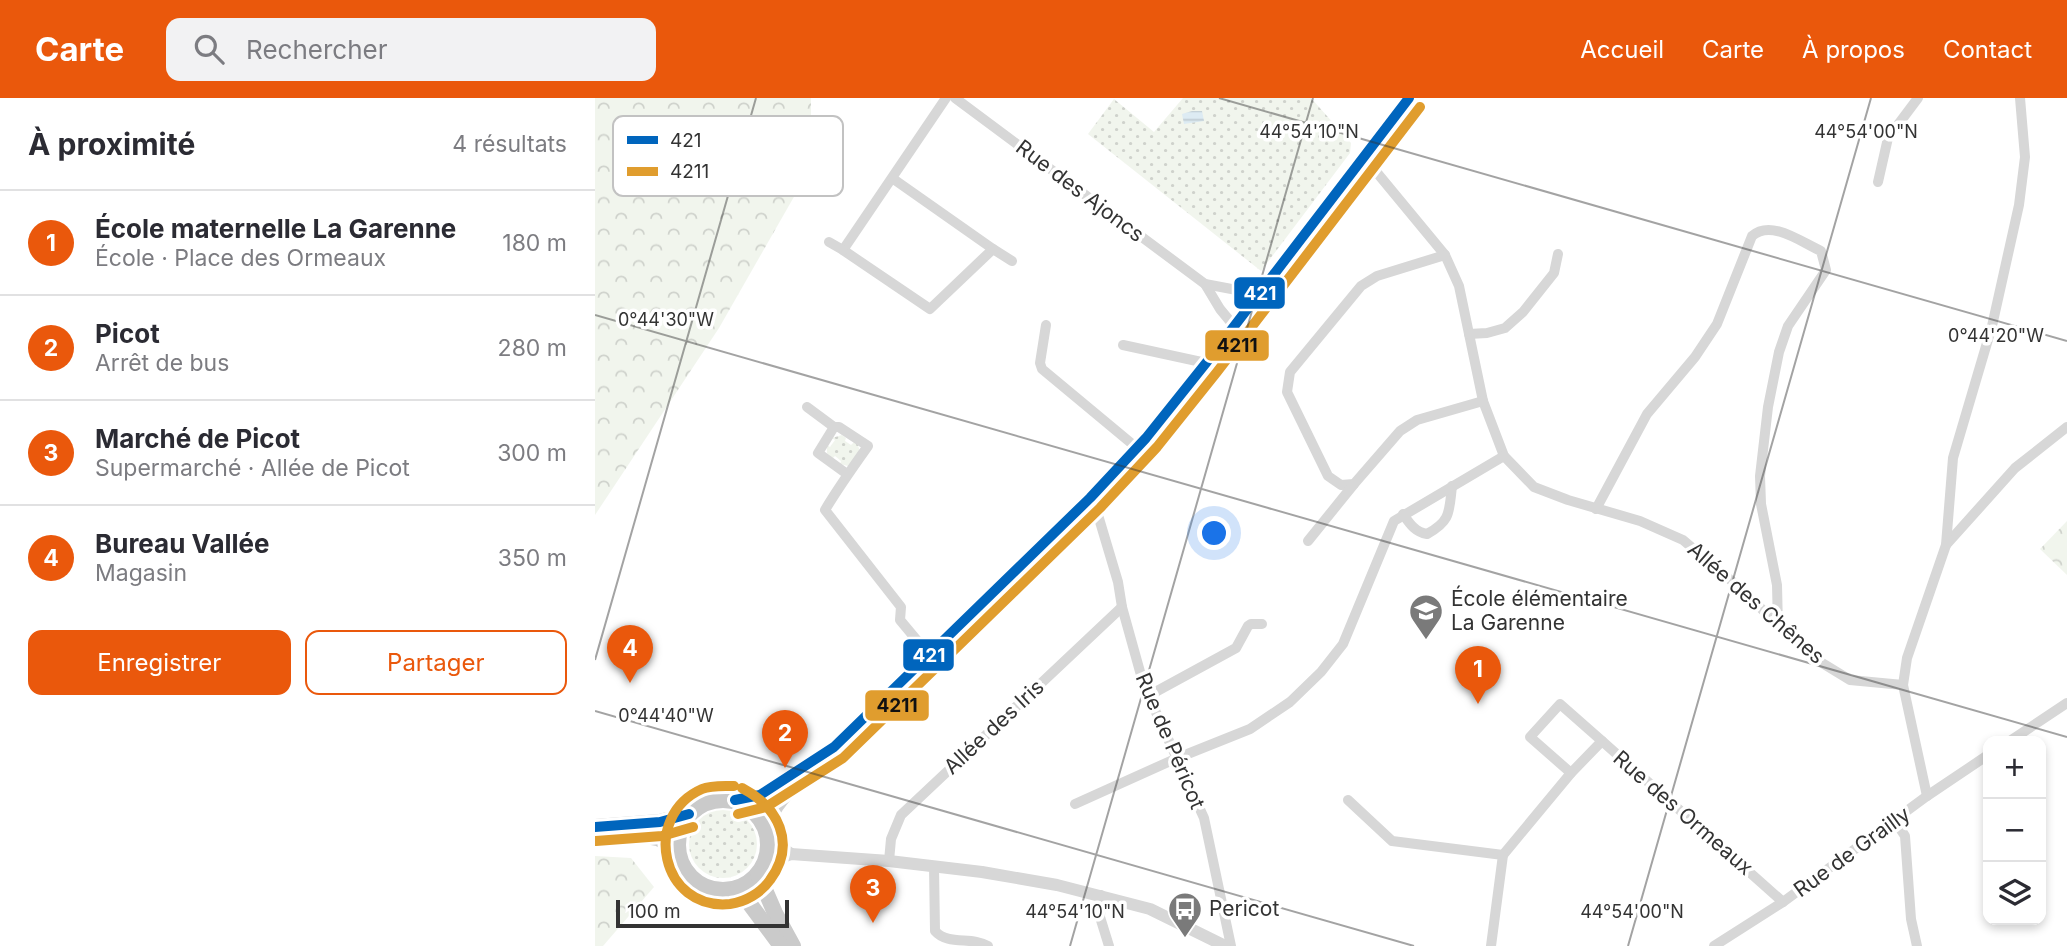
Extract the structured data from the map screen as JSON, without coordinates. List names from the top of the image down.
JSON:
{
  "streets": {
    "street": [
      "Rue des Ajoncs",
      "Allée des Chênes",
      "Allée des Iris",
      "Rue de Péricot",
      "Rue des Ormeaux",
      "Rue de Grailly"
    ]
  },
  "crossings": [
    ["Allée des Iris", "Rue de Péricot"],
    ["Rue des Ormeaux", "Rue de Grailly"]
  ],
  "places": {
    "school or university": ["École élémentaire La Garenne"],
    "bus stop": ["Pericot"]
  },
  "lines": ["transit line 421", "transit line 4211"],
  "legend": ["421", "4211"],
  "scale_bar": "100 m",
  "page": {
    "header": "Carte",
    "search": "Rechercher",
    "nav": [
      "Accueil",
      "Carte",
      "À propos",
      "Contact"
    ],
    "heading": ["À proximité", "4 résultats"],
    "list": [
      {
        "mark": "1",
        "name": "École maternelle La Garenne",
        "note": "École · Place des Ormeaux",
        "value": "180 m"
      },
      {
        "mark": "2",
        "name": "Picot",
        "note": "Arrêt de bus",
        "value": "280 m"
      },
      {
        "mark": "3",
        "name": "Marché de Picot",
        "note": "Supermarché · Allée de Picot",
        "value": "300 m"
      },
      {
        "mark": "4",
        "name": "Bureau Vallée",
        "note": "Magasin",
        "value": "350 m"
      }
    ],
    "buttons": ["Enregistrer", "Partager"],
    "pins": [
      "4",
      "1",
      "2",
      "3"
    ],
    "map_buttons": ["+", "−"],
    "scale": "100 m"
  },
  "coordinates": [
    "44°54'10\"N",
    "44°54'00\"N",
    "0°44'30\"W",
    "0°44'20\"W",
    "0°44'40\"W"
  ]
}
